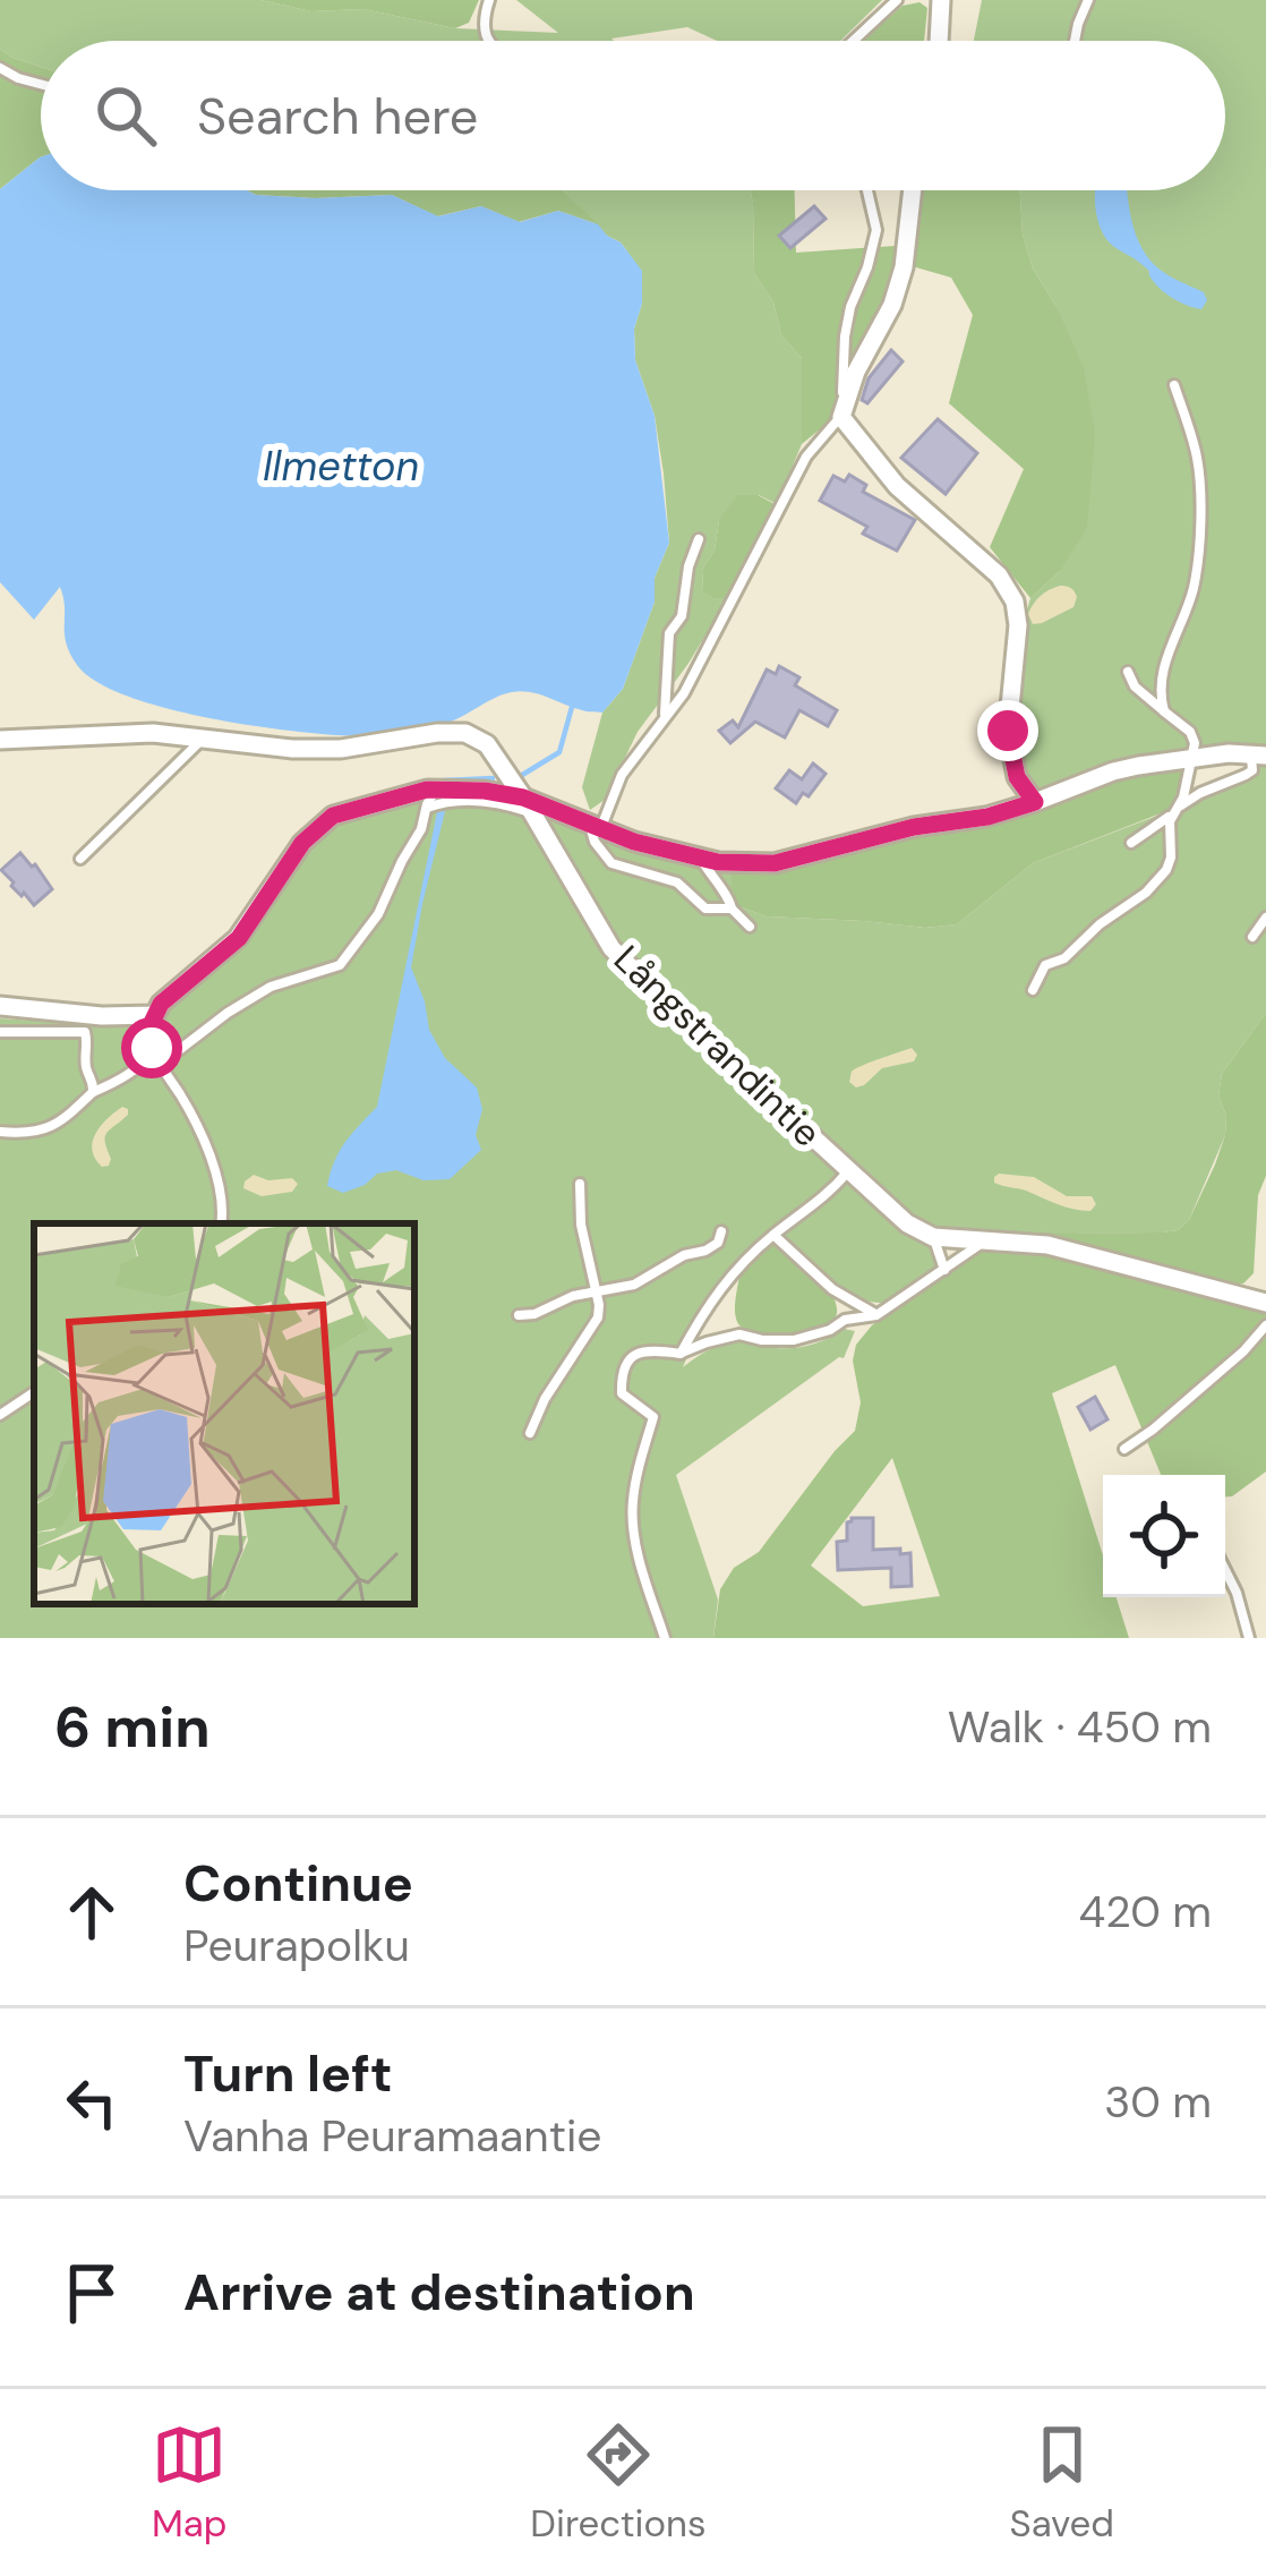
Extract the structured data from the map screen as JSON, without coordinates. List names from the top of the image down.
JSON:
{
  "streets": {
    "street": ["Långstrandintie"]
  },
  "water": ["Ilmetton"],
  "page": {
    "search": "Search here",
    "heading": ["6 min", "Walk · 450 m"],
    "list": [
      ["Continue", "Peurapolku", "420 m"],
      ["Turn left", "Vanha Peuramaantie", "30 m"],
      "Arrive at destination"
    ],
    "nav": ["Map", "Directions", "Saved"]
  }
}
